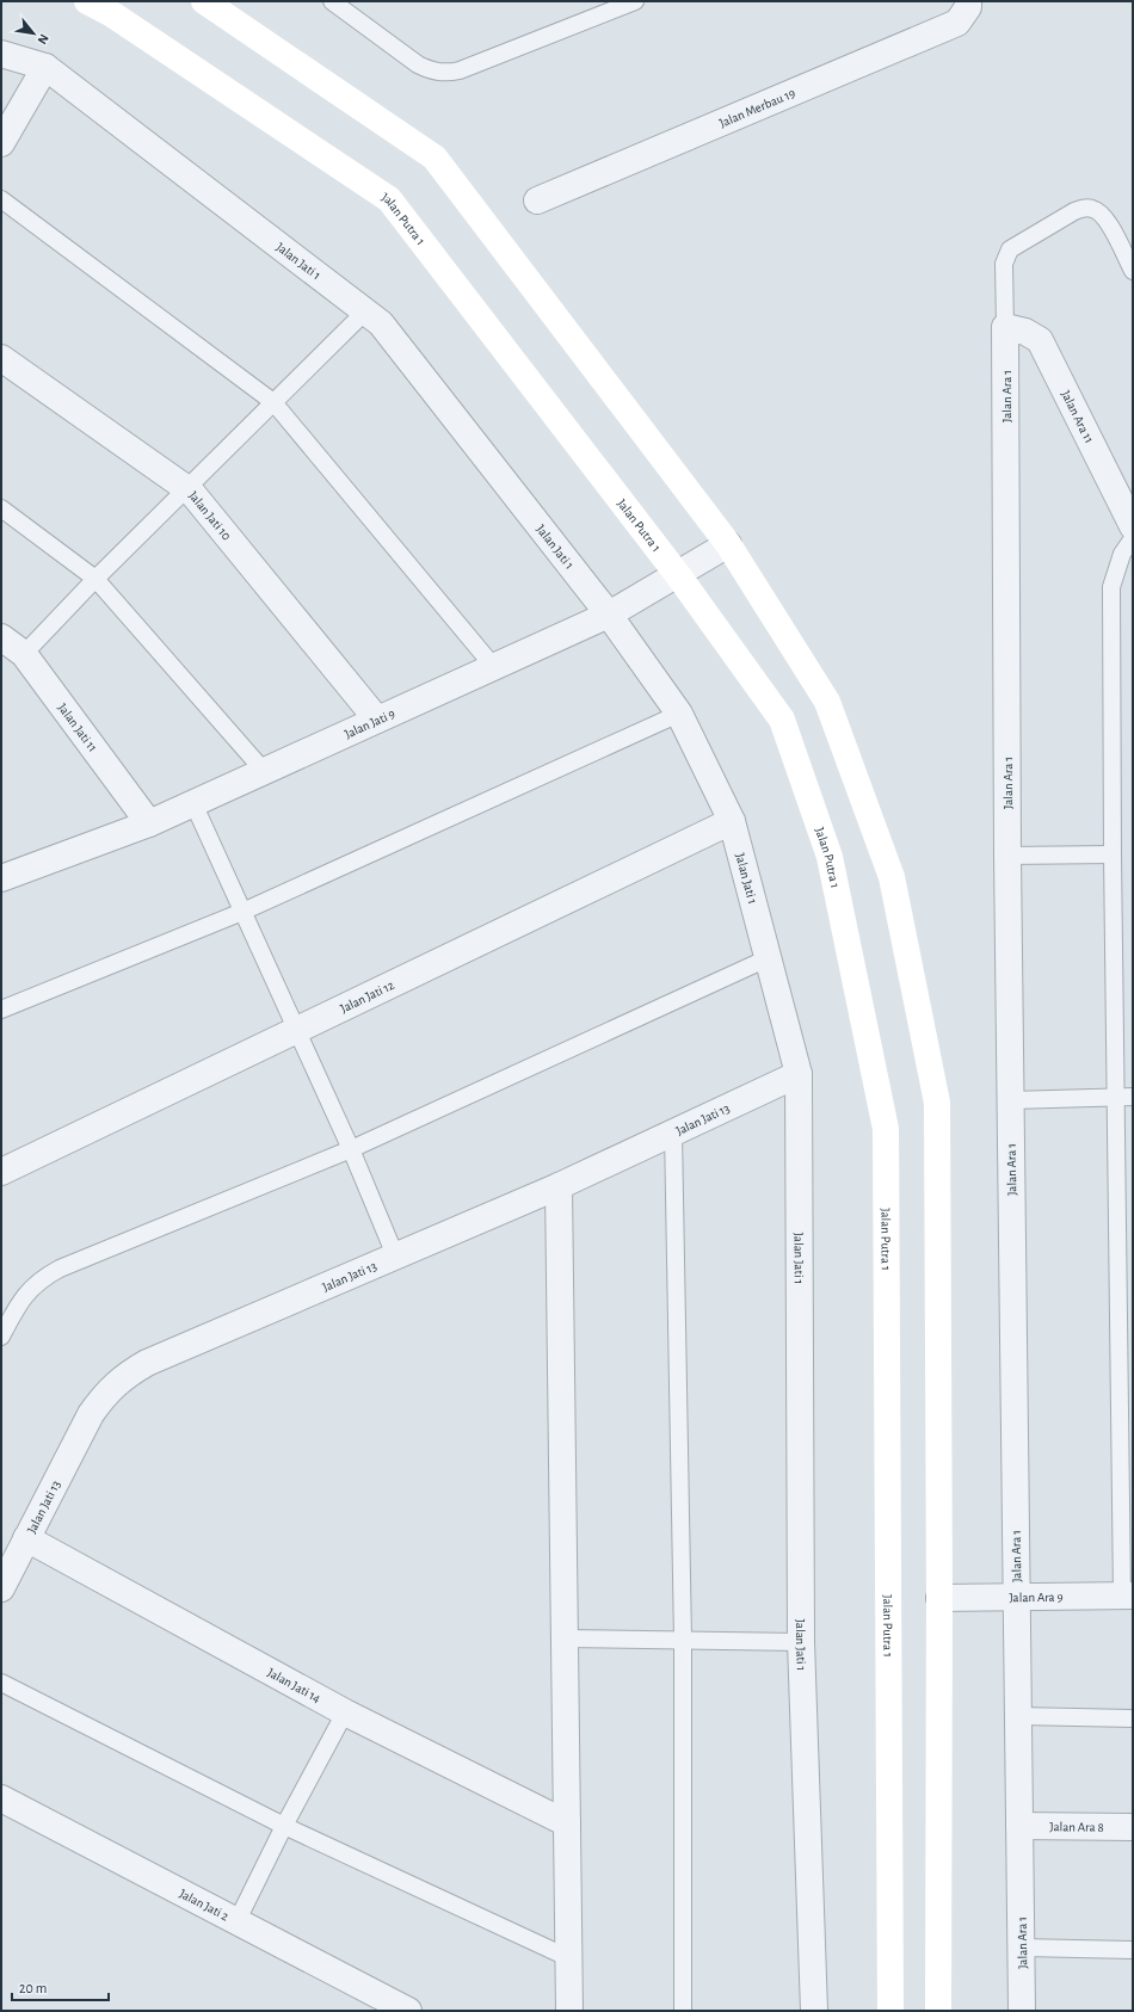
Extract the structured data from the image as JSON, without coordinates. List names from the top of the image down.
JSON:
{
  "streets": {
    "main road": ["Jalan Putra 1"],
    "street": [
      "Jalan Merbau 19",
      "Jalan Jati 1",
      "Jalan Ara 1",
      "Jalan Ara 11",
      "Jalan Jati 10",
      "Jalan Jati 9",
      "Jalan Jati 11",
      "Jalan Jati 12",
      "Jalan Jati 13",
      "Jalan Ara 9",
      "Jalan Jati 14",
      "Jalan Ara 8",
      "Jalan Jati 2"
    ]
  },
  "crossings": [
    ["Jalan Putra 1", "Jalan Jati 9"],
    ["Jalan Jati 1", "Jalan Jati 9"],
    ["Jalan Jati 1", "Jalan Jati 12"],
    ["Jalan Jati 1", "Jalan Jati 13"],
    ["Jalan Ara 1", "Jalan Ara 11"],
    ["Jalan Ara 1", "Jalan Ara 9"],
    ["Jalan Ara 1", "Jalan Ara 8"],
    ["Jalan Jati 10", "Jalan Jati 9"],
    ["Jalan Jati 9", "Jalan Jati 11"],
    ["Jalan Jati 13", "Jalan Jati 14"]
  ],
  "scale_bar": "20 m",
  "north": "bottom right"
}
